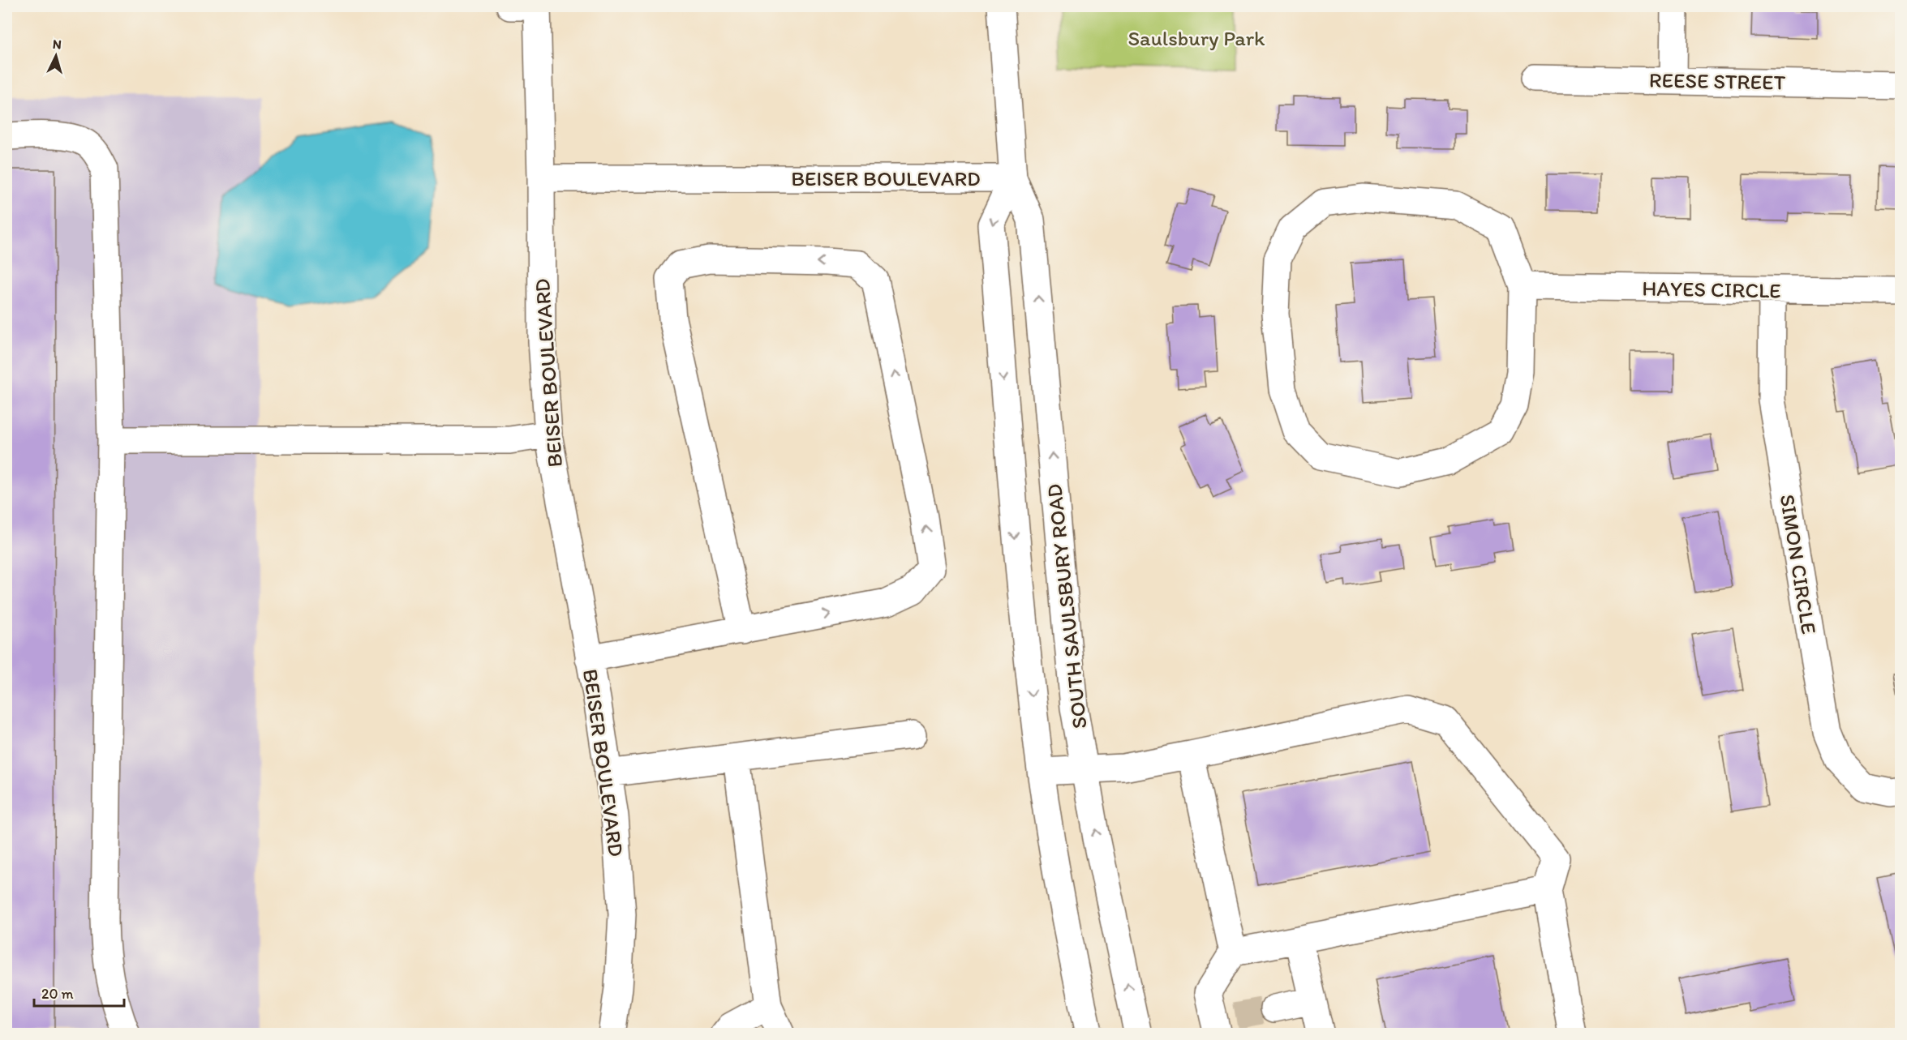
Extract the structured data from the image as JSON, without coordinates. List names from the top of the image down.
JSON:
{
  "streets": {
    "street": [
      "REESE STREET",
      "BEISER BOULEVARD",
      "HAYES CIRCLE",
      "SIMON CIRCLE",
      "SOUTH SAULSBURY ROAD"
    ]
  },
  "crossings": [
    ["BEISER BOULEVARD", "SOUTH SAULSBURY ROAD"],
    ["HAYES CIRCLE", "SIMON CIRCLE"]
  ],
  "parks": ["Saulsbury Park"],
  "scale_bar": "20 m",
  "north": "top"
}
